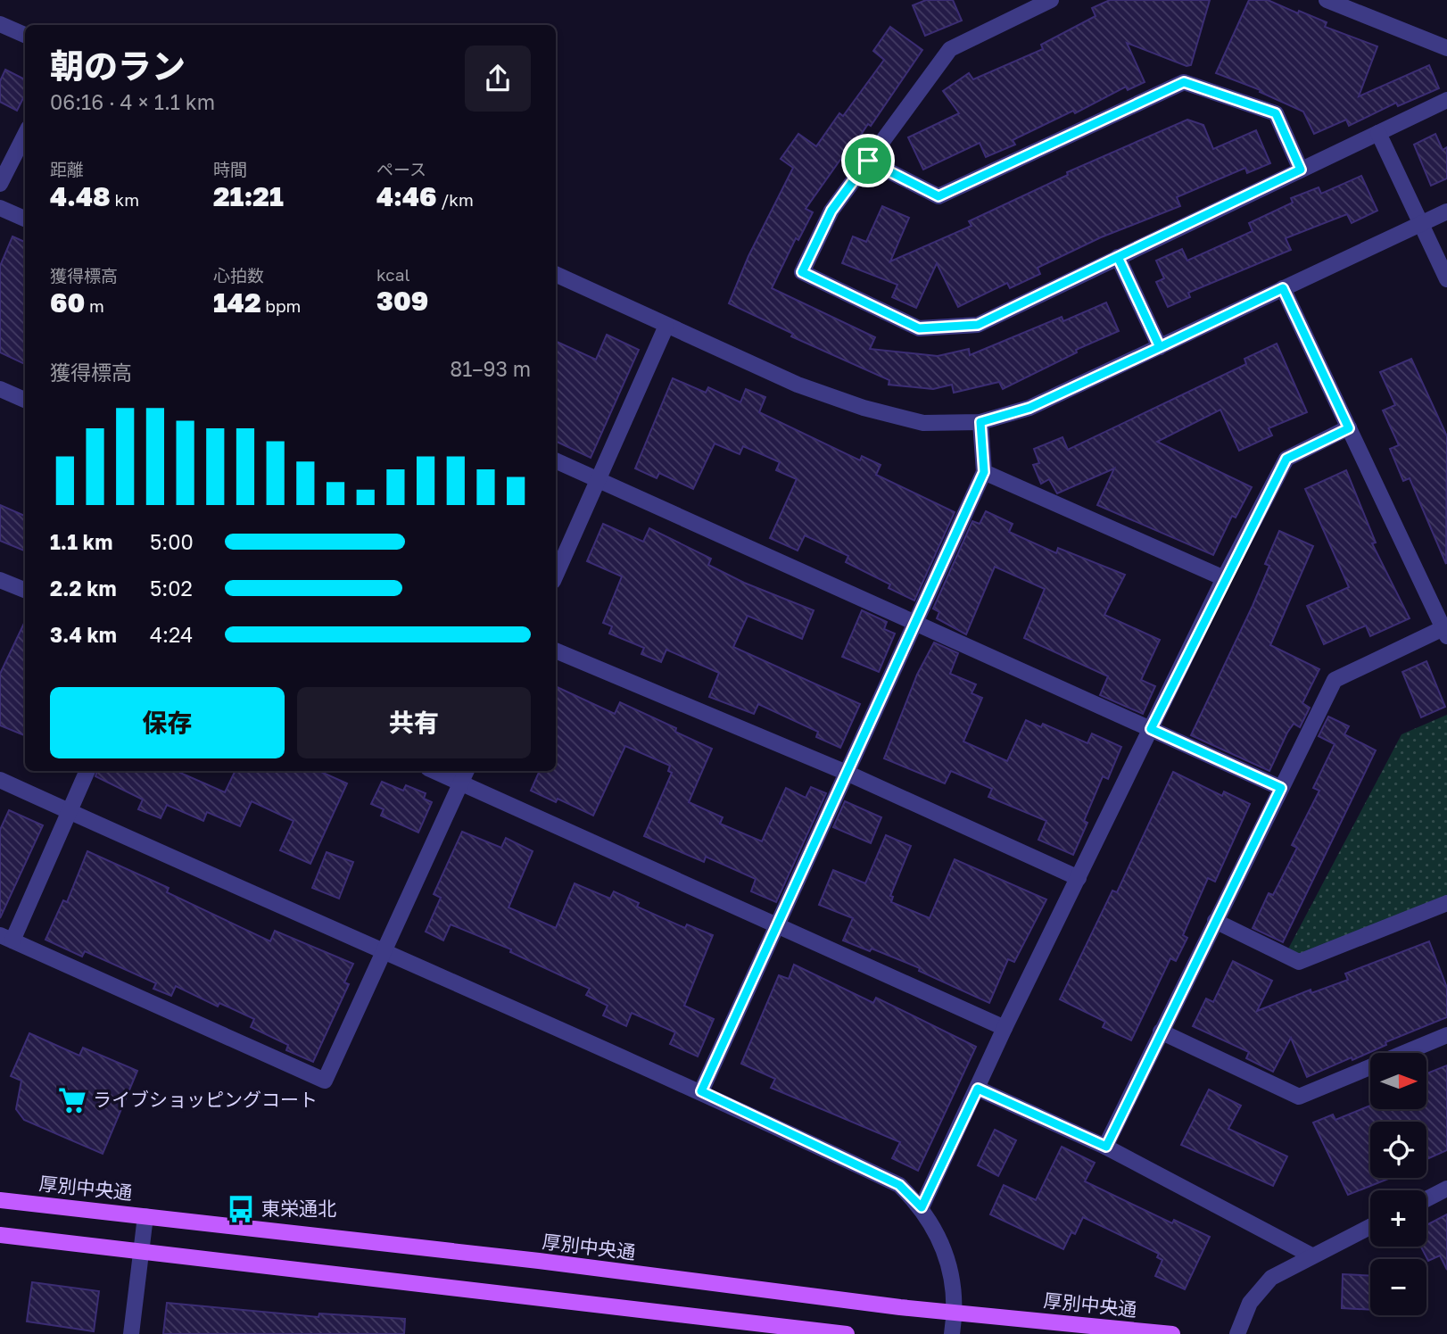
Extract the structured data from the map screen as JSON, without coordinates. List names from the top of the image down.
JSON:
{
  "streets": {
    "main road": ["厚別中央通"]
  },
  "places": {
    "supermarket": ["ライブショッピングコート"],
    "bus stop": ["東栄通北"]
  },
  "north": "right",
  "page": {
    "heading": ["朝のラン", "06:16 · 4 × 1.1 km"],
    "stats": [
      ["距離", "4.48 km"],
      ["時間", "21:21"],
      ["ペース", "4:46 /km"],
      ["獲得標高", "60 m"],
      ["心拍数", "142 bpm"],
      ["kcal", "309"]
    ],
    "chart": ["獲得標高", "81–93 m"],
    "list": [
      {
        "name": "1.1 km",
        "note": "5:00"
      },
      {
        "name": "2.2 km",
        "note": "5:02"
      },
      {
        "name": "3.4 km",
        "note": "4:24"
      }
    ],
    "buttons": ["保存", "共有"],
    "map_buttons": ["+", "−"]
  }
}
